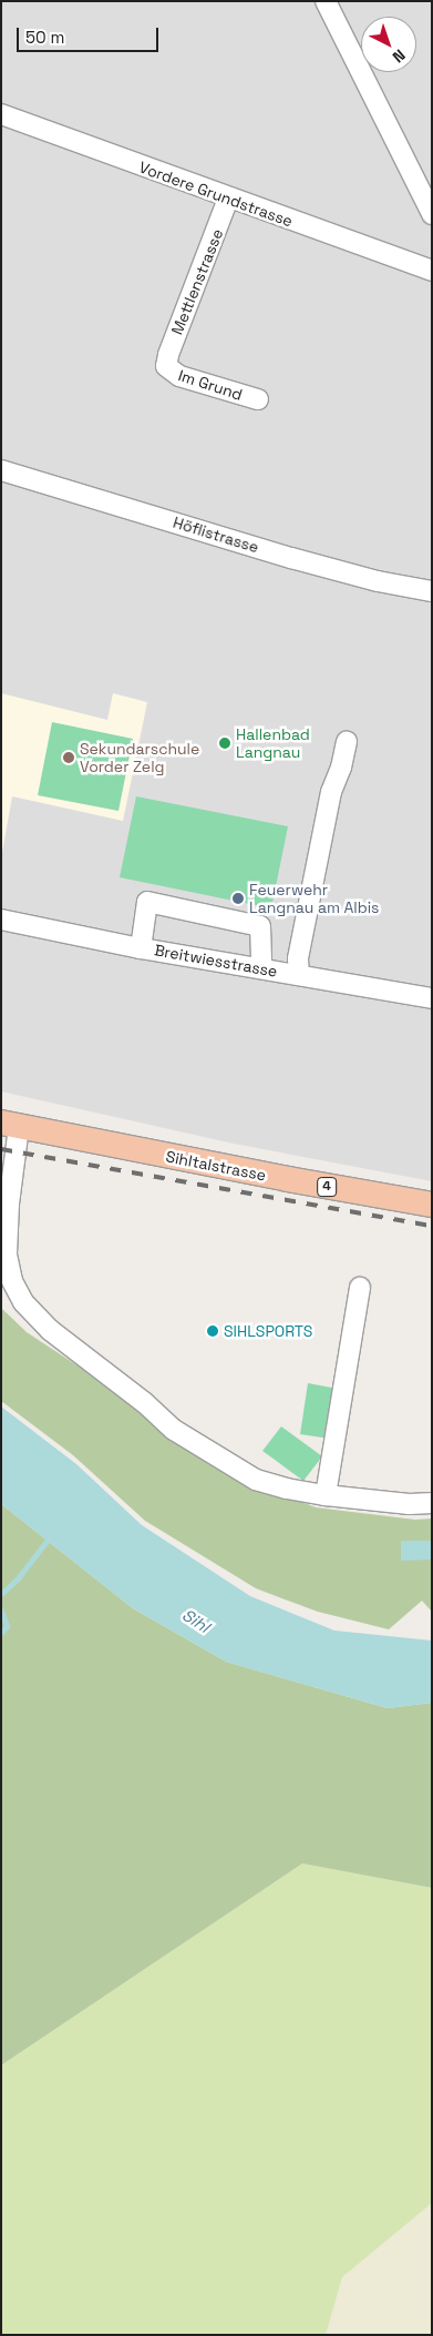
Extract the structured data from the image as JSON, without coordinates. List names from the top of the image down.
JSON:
{
  "streets": {
    "main road": ["Sihltalstrasse", "4"],
    "street": [
      "Vordere Grundstrasse",
      "Mettlenstrasse",
      "Im Grund",
      "Höflistrasse",
      "Breitwiesstrasse"
    ]
  },
  "crossings": [
    ["Vordere Grundstrasse", "Mettlenstrasse"],
    ["Mettlenstrasse", "Im Grund"]
  ],
  "water": ["Sihl"],
  "places": [
    "Hallenbad Langnau",
    "Sekundarschule Vorder Zelg",
    "Feuerwehr Langnau am Albis",
    "SIHLSPORTS"
  ],
  "scale_bar": "50 m",
  "north": "bottom right"
}
